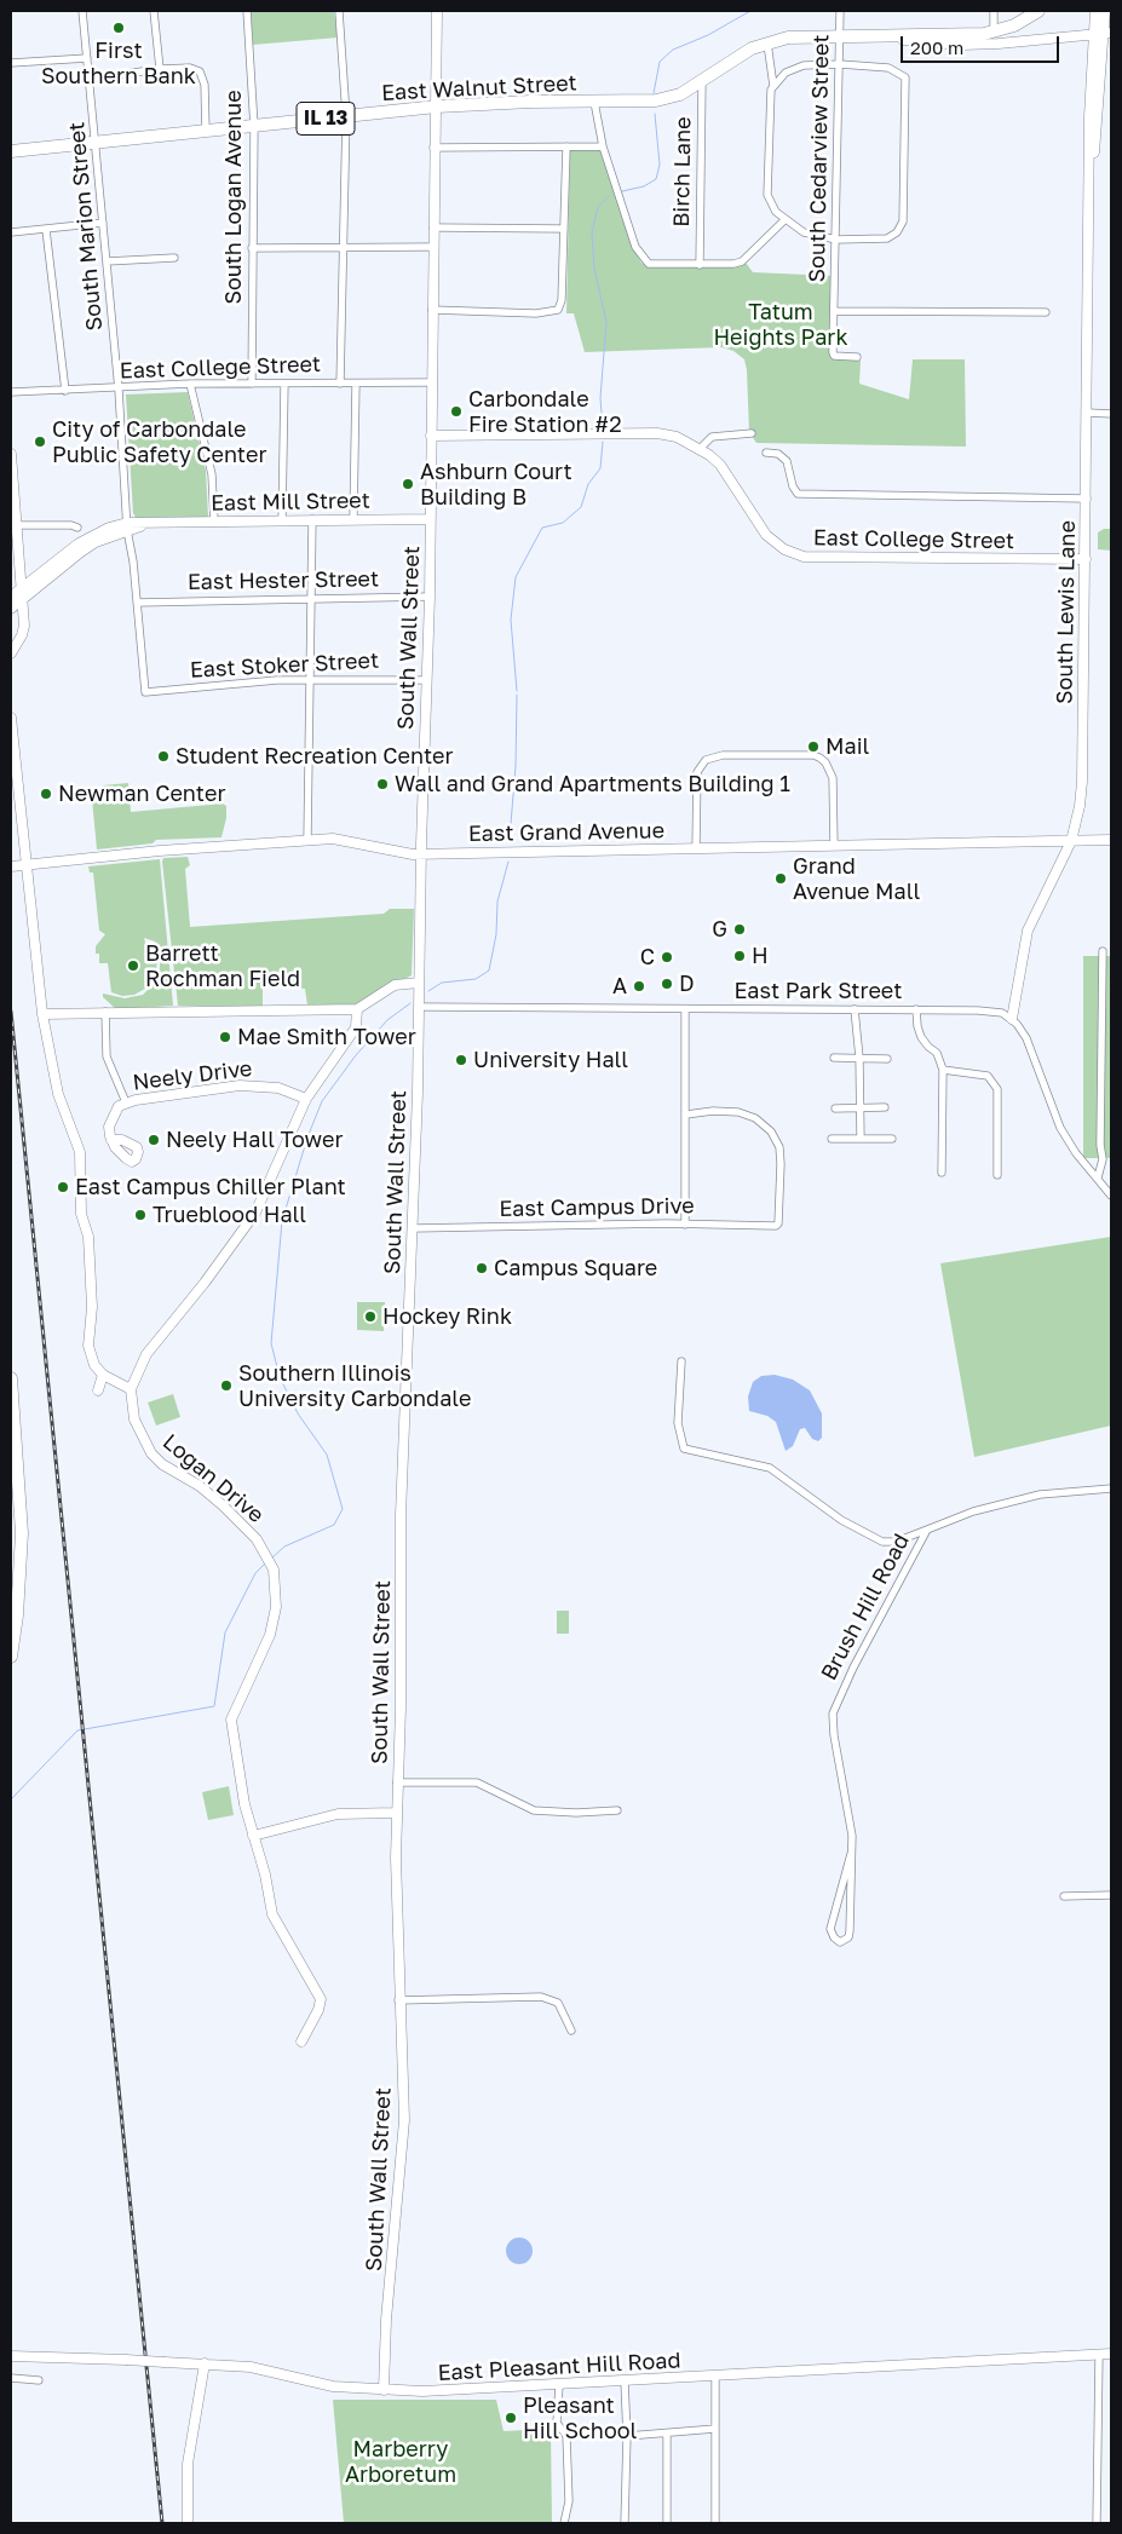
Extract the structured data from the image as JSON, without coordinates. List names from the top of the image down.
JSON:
{
  "streets": {
    "highway": ["East Walnut Street", "IL 13"],
    "street": [
      "South Cedarview Street",
      "Birch Lane",
      "South Logan Avenue",
      "South Marion Street",
      "East College Street",
      "East Mill Street",
      "East Hester Street",
      "South Lewis Lane",
      "South Wall Street",
      "East Stoker Street",
      "East Grand Avenue",
      "East Park Street",
      "Neely Drive",
      "East Campus Drive",
      "Logan Drive",
      "Brush Hill Road",
      "East Pleasant Hill Road"
    ]
  },
  "crossings": [
    ["East Walnut Street", "South Cedarview Street"],
    ["East Walnut Street", "Birch Lane"],
    ["East Walnut Street", "South Logan Avenue"],
    ["East Walnut Street", "South Marion Street"],
    ["East Walnut Street", "South Lewis Lane"],
    ["East Walnut Street", "South Wall Street"],
    ["South Logan Avenue", "East College Street"],
    ["South Marion Street", "East College Street"],
    ["South Marion Street", "East Mill Street"],
    ["South Marion Street", "East Hester Street"],
    ["South Marion Street", "East Stoker Street"],
    ["East College Street", "South Lewis Lane"],
    ["East College Street", "South Wall Street"],
    ["East Mill Street", "South Wall Street"],
    ["East Hester Street", "South Wall Street"],
    ["South Lewis Lane", "East Grand Avenue"],
    ["South Lewis Lane", "East Park Street"],
    ["South Wall Street", "East Stoker Street"],
    ["South Wall Street", "East Grand Avenue"],
    ["South Wall Street", "East Park Street"],
    ["South Wall Street", "East Campus Drive"],
    ["South Wall Street", "East Pleasant Hill Road"]
  ],
  "parks": ["Tatum Heights Park", "Marberry Arboretum"],
  "places": [
    "First Southern Bank",
    "Carbondale Fire Station #2",
    "City of Carbondale Public Safety Center",
    "Ashburn Court Building B",
    "Mail",
    "Student Recreation Center",
    "Wall and Grand Apartments Building 1",
    "Newman Center",
    "Grand Avenue Mall",
    "G",
    "H",
    "C",
    "Barrett Rochman Field",
    "D",
    "A",
    "Mae Smith Tower",
    "University Hall",
    "Neely Hall Tower",
    "East Campus Chiller Plant",
    "Trueblood Hall",
    "Campus Square",
    "Hockey Rink",
    "Southern Illinois University Carbondale",
    "Pleasant Hill School"
  ],
  "scale_bar": "200 m"
}
